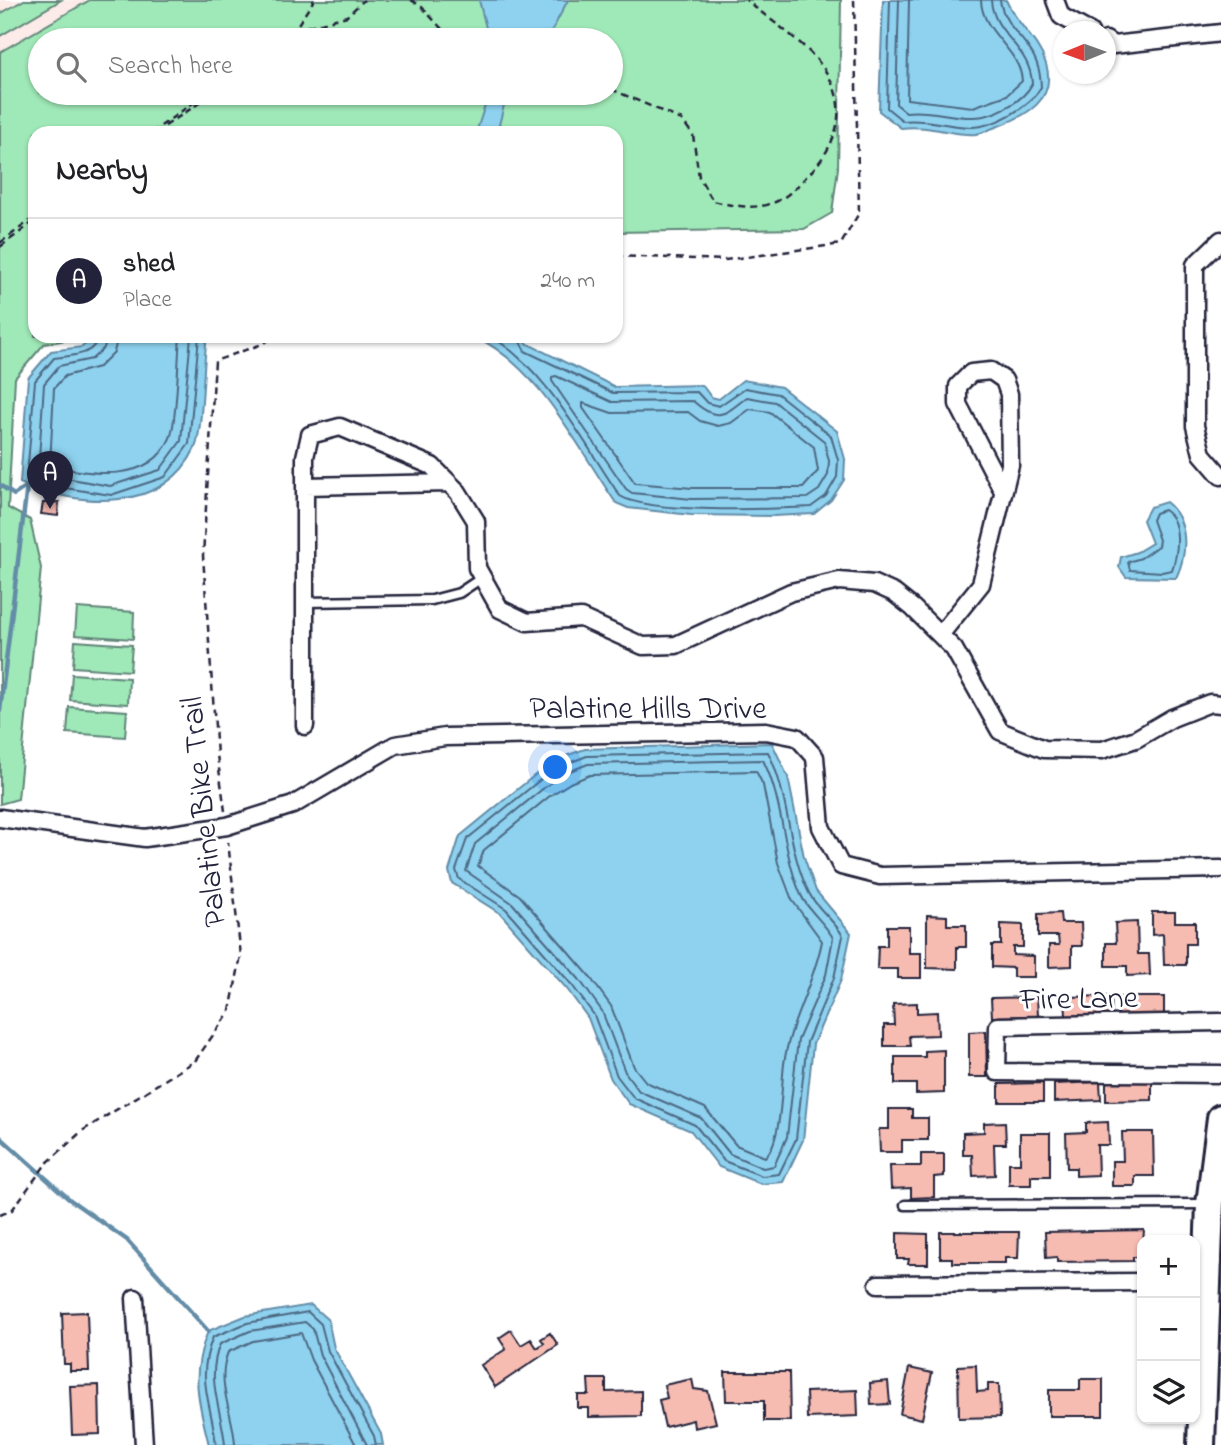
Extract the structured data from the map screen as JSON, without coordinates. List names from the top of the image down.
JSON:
{
  "streets": {
    "street": ["Palatine Hills Drive", "Fire Lane"],
    "path": ["Palatine Bike Trail"]
  },
  "crossings": [
    ["Palatine Hills Drive", "Palatine Bike Trail"]
  ],
  "north": "left",
  "page": {
    "search": "Search here",
    "heading": "Nearby",
    "list": [
      {
        "mark": "A",
        "name": "shed",
        "note": "Place",
        "value": "240 m"
      }
    ],
    "pins": "A",
    "map_buttons": ["+", "−"]
  }
}
